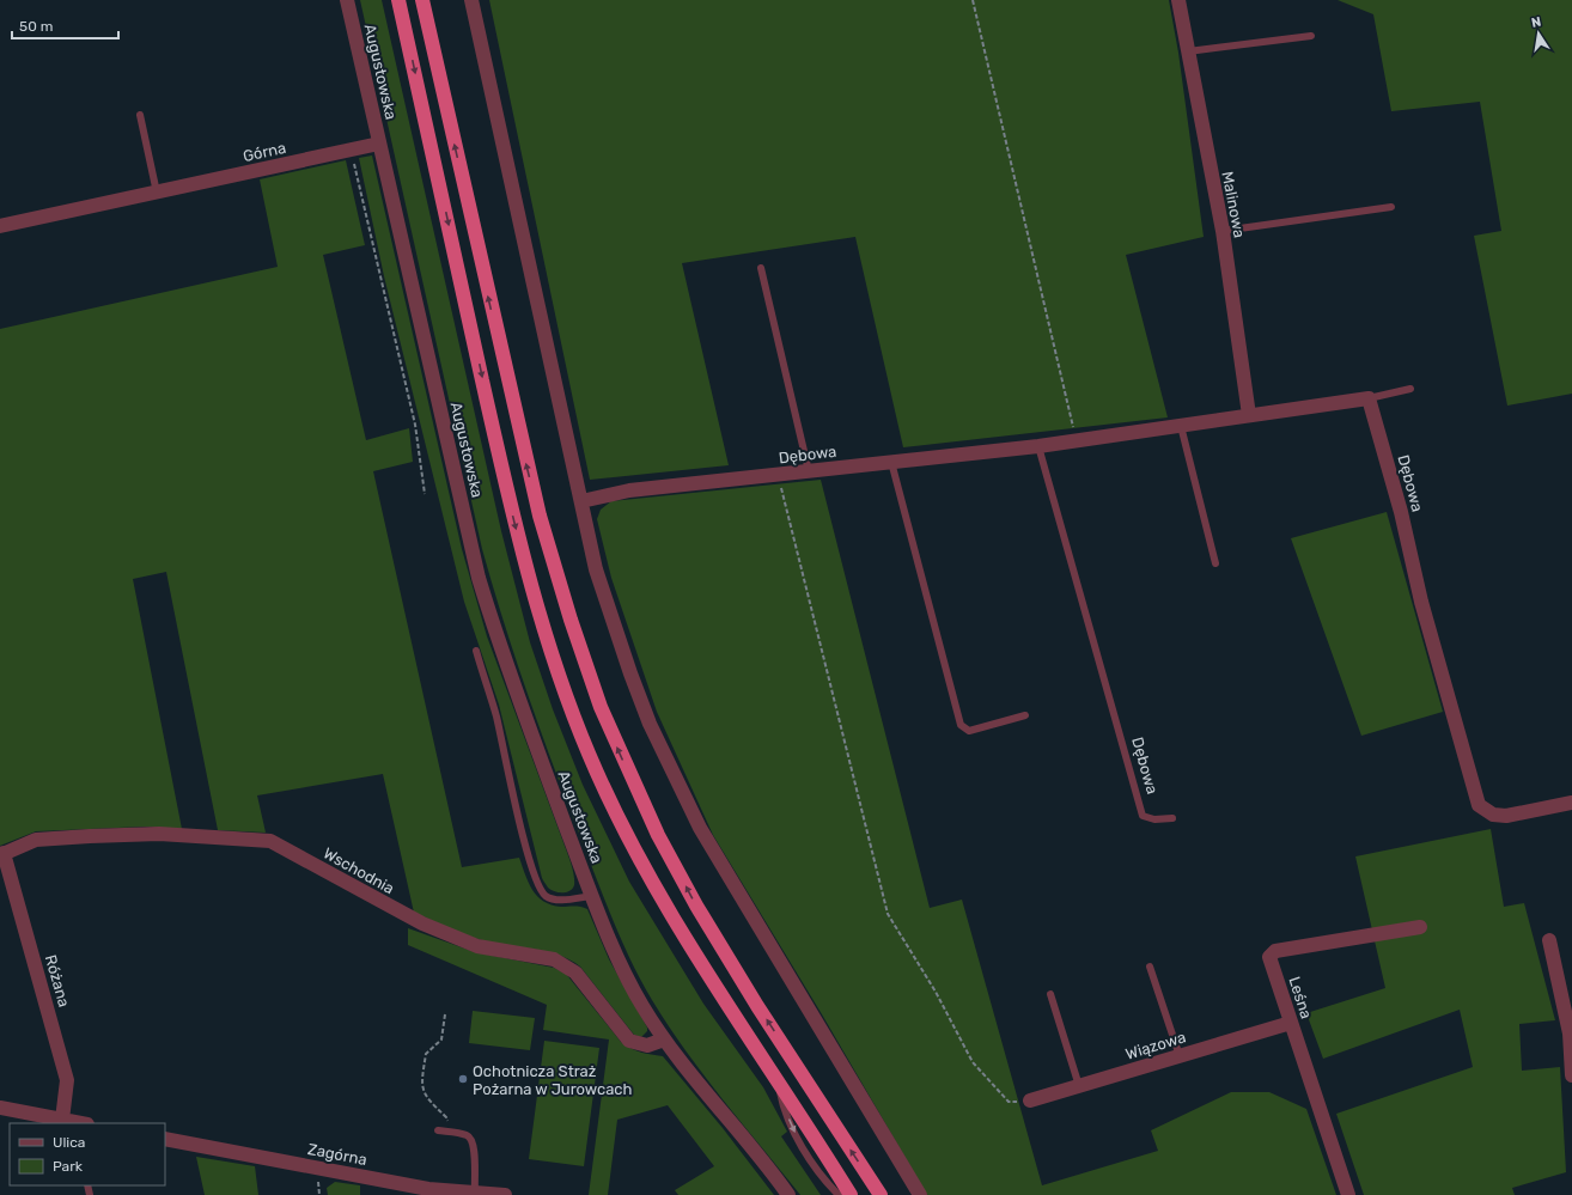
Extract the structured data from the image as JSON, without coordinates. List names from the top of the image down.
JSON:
{
  "streets": {
    "street": [
      "Augustowska",
      "Górna",
      "Malinowa",
      "Dębowa",
      "Wschodnia",
      "Różana",
      "Leśna",
      "Wiązowa",
      "Zagórna"
    ]
  },
  "crossings": [
    ["Augustowska", "Górna"],
    ["Augustowska", "Wschodnia"],
    ["Malinowa", "Dębowa"],
    ["Wschodnia", "Różana"],
    ["Leśna", "Wiązowa"]
  ],
  "places": ["Ochotnicza Straż Pożarna w Jurowcach"],
  "legend": ["Ulica", "Park"],
  "scale_bar": "50 m",
  "north": "top"
}
